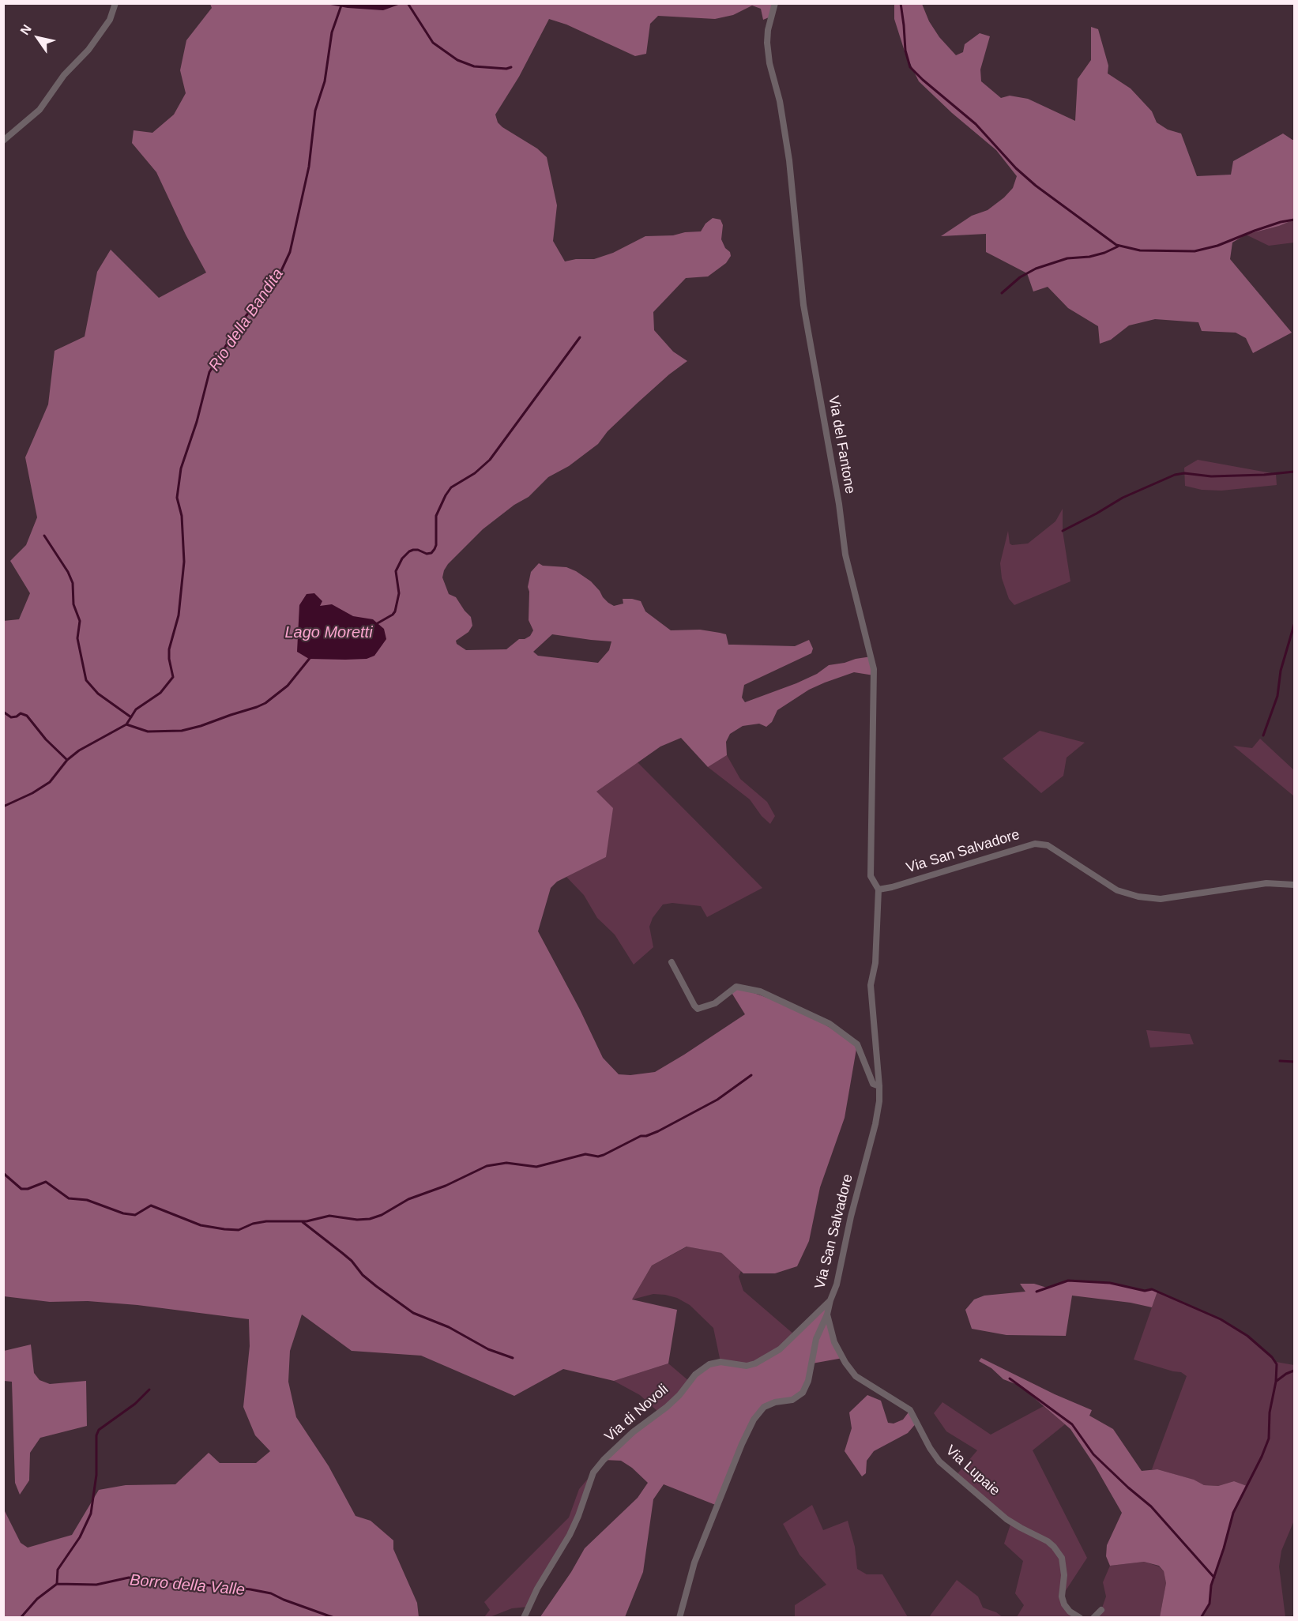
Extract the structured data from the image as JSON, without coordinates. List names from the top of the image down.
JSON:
{
  "streets": {
    "street": [
      "Via del Fantone",
      "Via San Salvadore",
      "Via di Novoli",
      "Via Lupaie"
    ]
  },
  "crossings": [
    ["Via del Fantone", "Via San Salvadore"],
    ["Via San Salvadore", "Via di Novoli"],
    ["Via San Salvadore", "Via Lupaie"],
    ["Via di Novoli", "Via Lupaie"]
  ],
  "water": ["Rio della Bandita", "Lago Moretti", "Borro della Valle"],
  "north": "top left"
}
